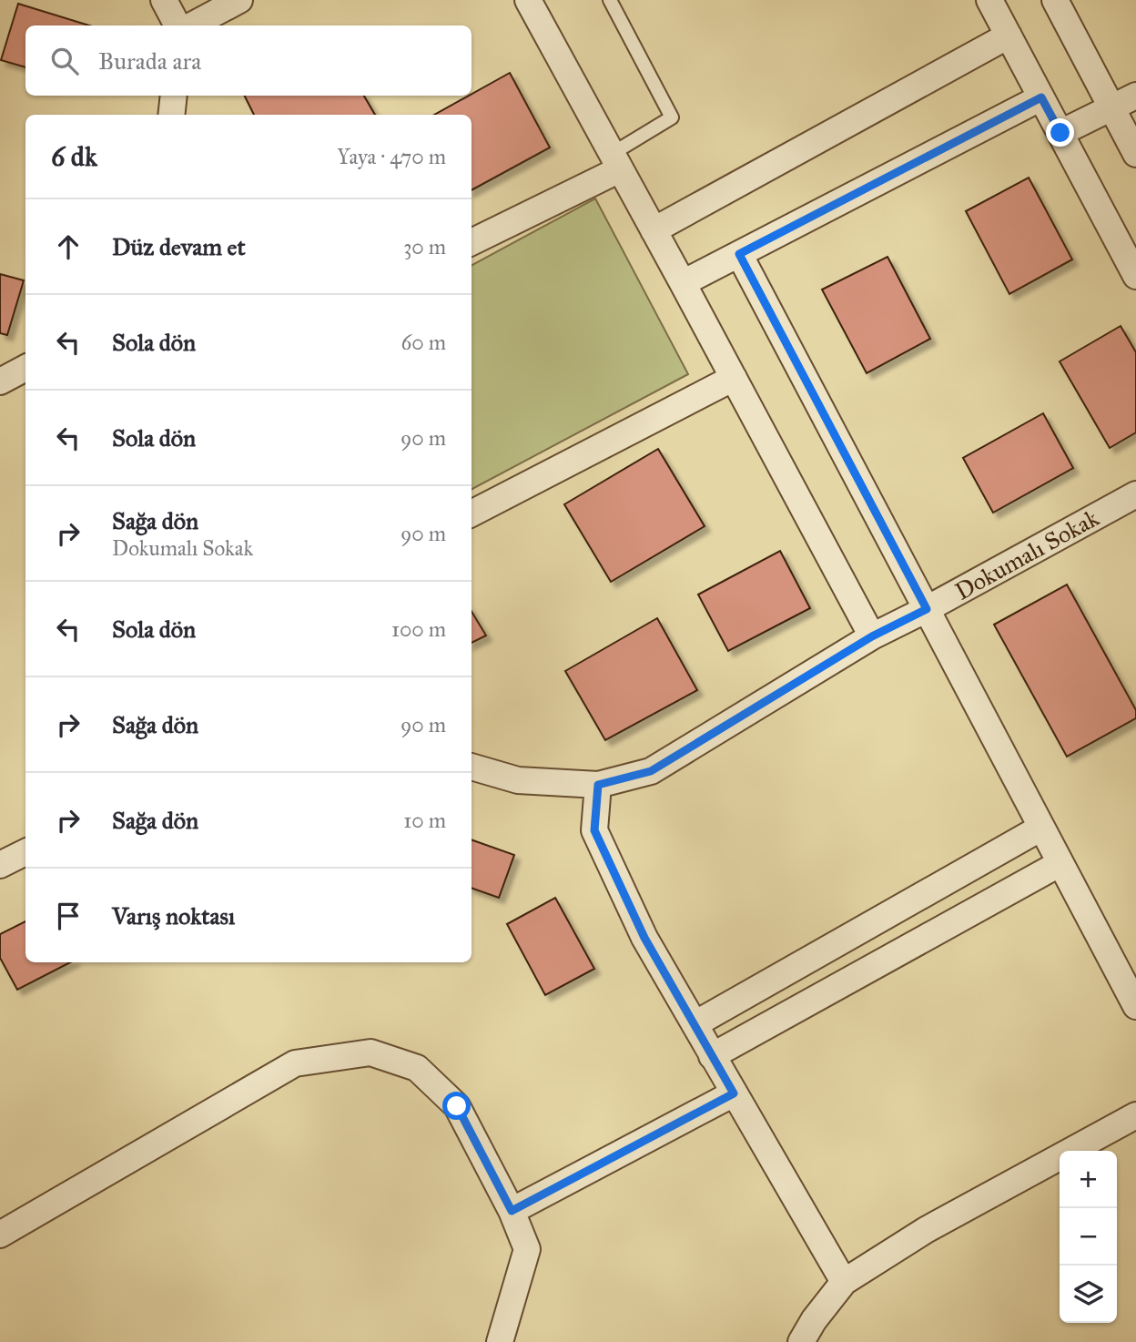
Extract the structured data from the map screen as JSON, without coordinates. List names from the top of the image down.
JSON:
{
  "streets": {
    "street": ["Dokumalı Sokak"]
  },
  "page": {
    "search": "Burada ara",
    "heading": ["6 dk", "Yaya · 470 m"],
    "list": [
      ["Düz devam et", "30 m"],
      ["Sola dön", "60 m"],
      ["Sola dön", "90 m"],
      ["Sağa dön", "Dokumalı Sokak", "90 m"],
      ["Sola dön", "100 m"],
      ["Sağa dön", "90 m"],
      ["Sağa dön", "10 m"],
      "Varış noktası"
    ],
    "map_buttons": ["+", "−"]
  }
}
